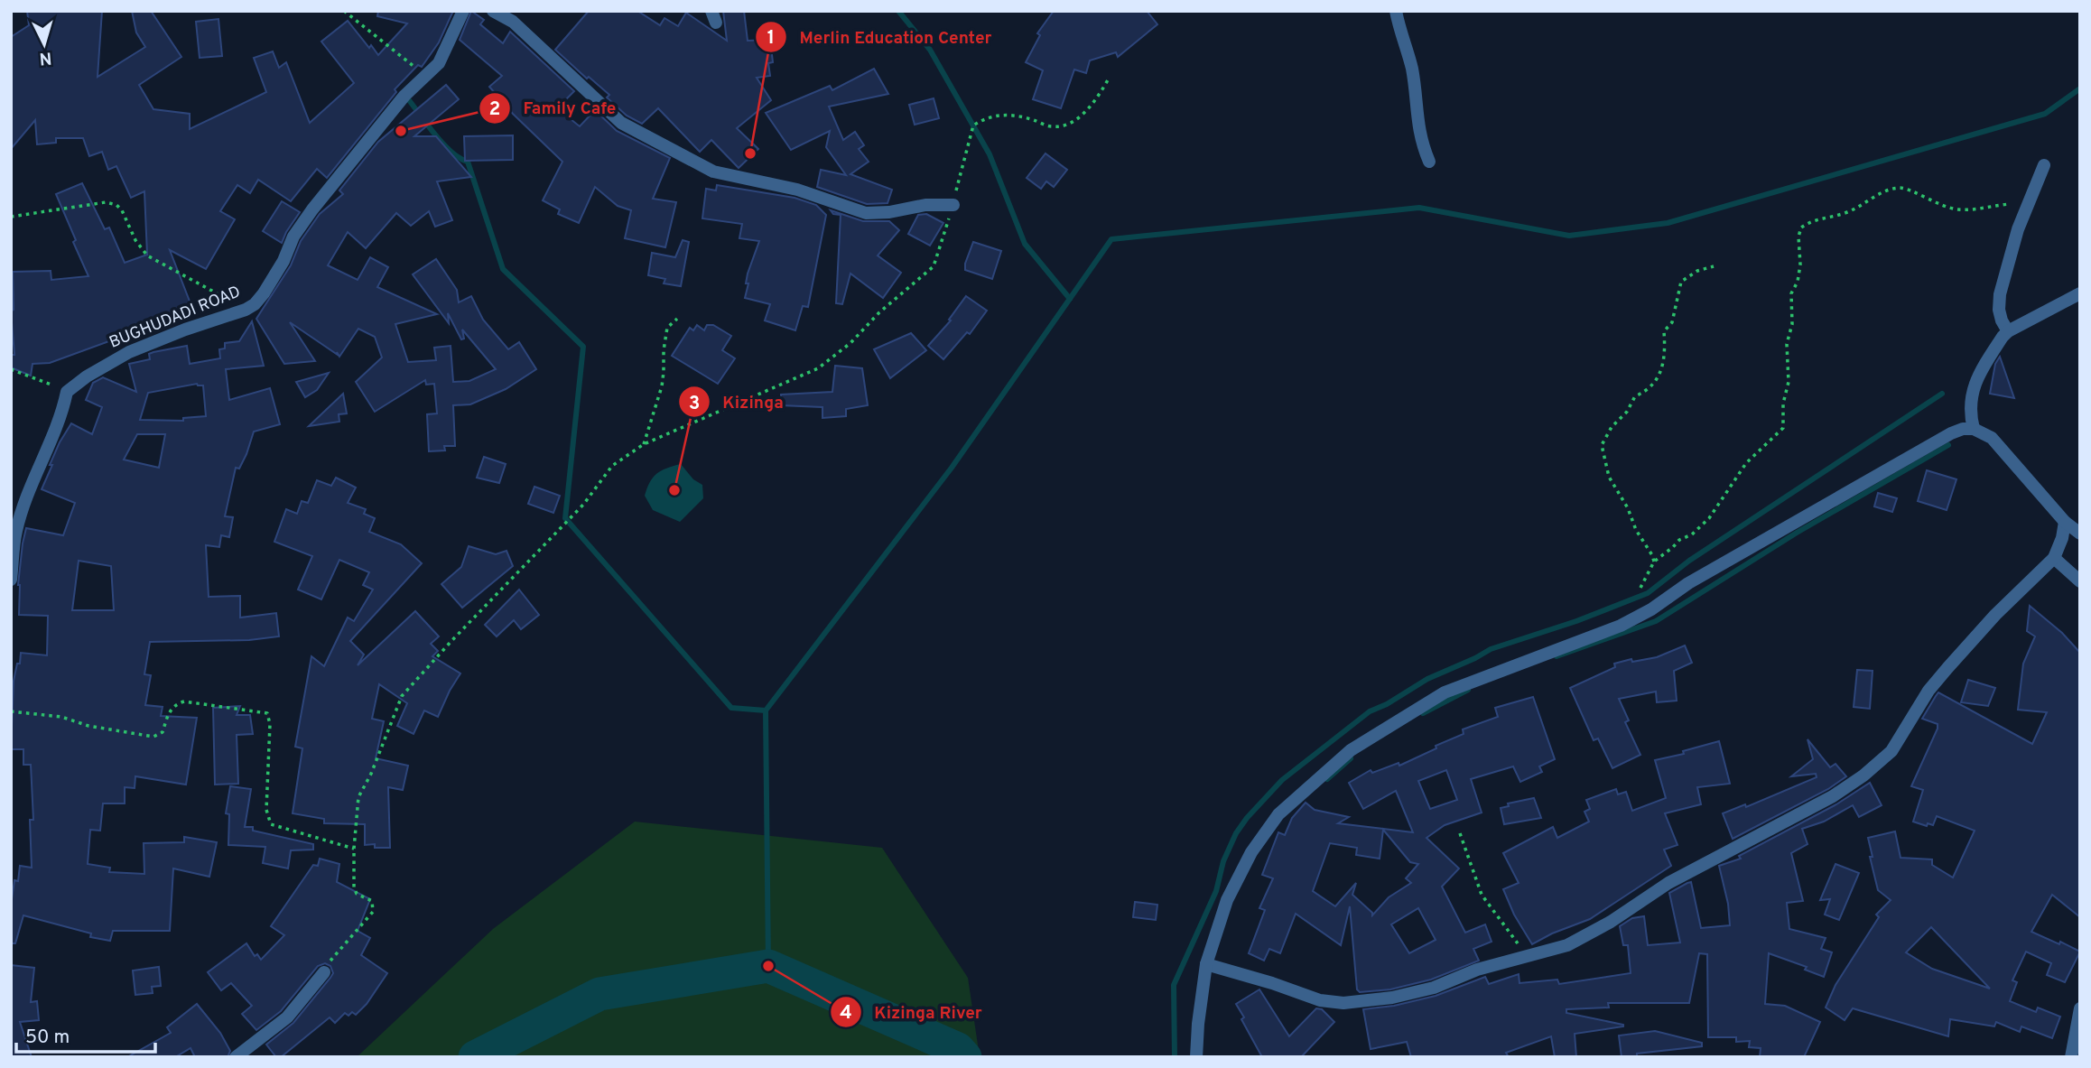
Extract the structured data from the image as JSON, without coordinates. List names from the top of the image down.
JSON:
{
  "streets": {
    "street": ["BUGHUDADI ROAD"]
  },
  "places": [
    "Family Cafe",
    "Merlin Education Center",
    "Kizinga",
    "Kizinga River"
  ],
  "scale_bar": "50 m",
  "north": "bottom"
}
